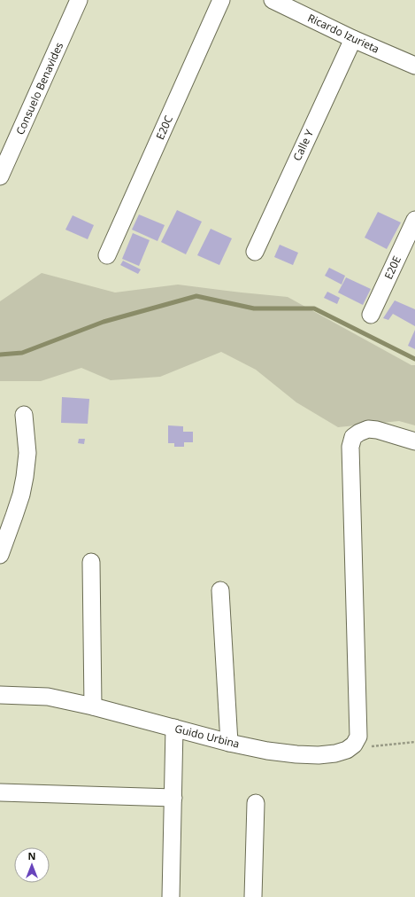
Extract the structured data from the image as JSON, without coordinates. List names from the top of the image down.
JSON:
{
  "streets": {
    "street": [
      "Ricardo Izurieta",
      "Consuelo Benavides",
      "E20C",
      "Calle Y",
      "E20E",
      "Guido Urbina"
    ]
  },
  "crossings": [
    ["Ricardo Izurieta", "Calle Y"]
  ],
  "north": "top"
}
